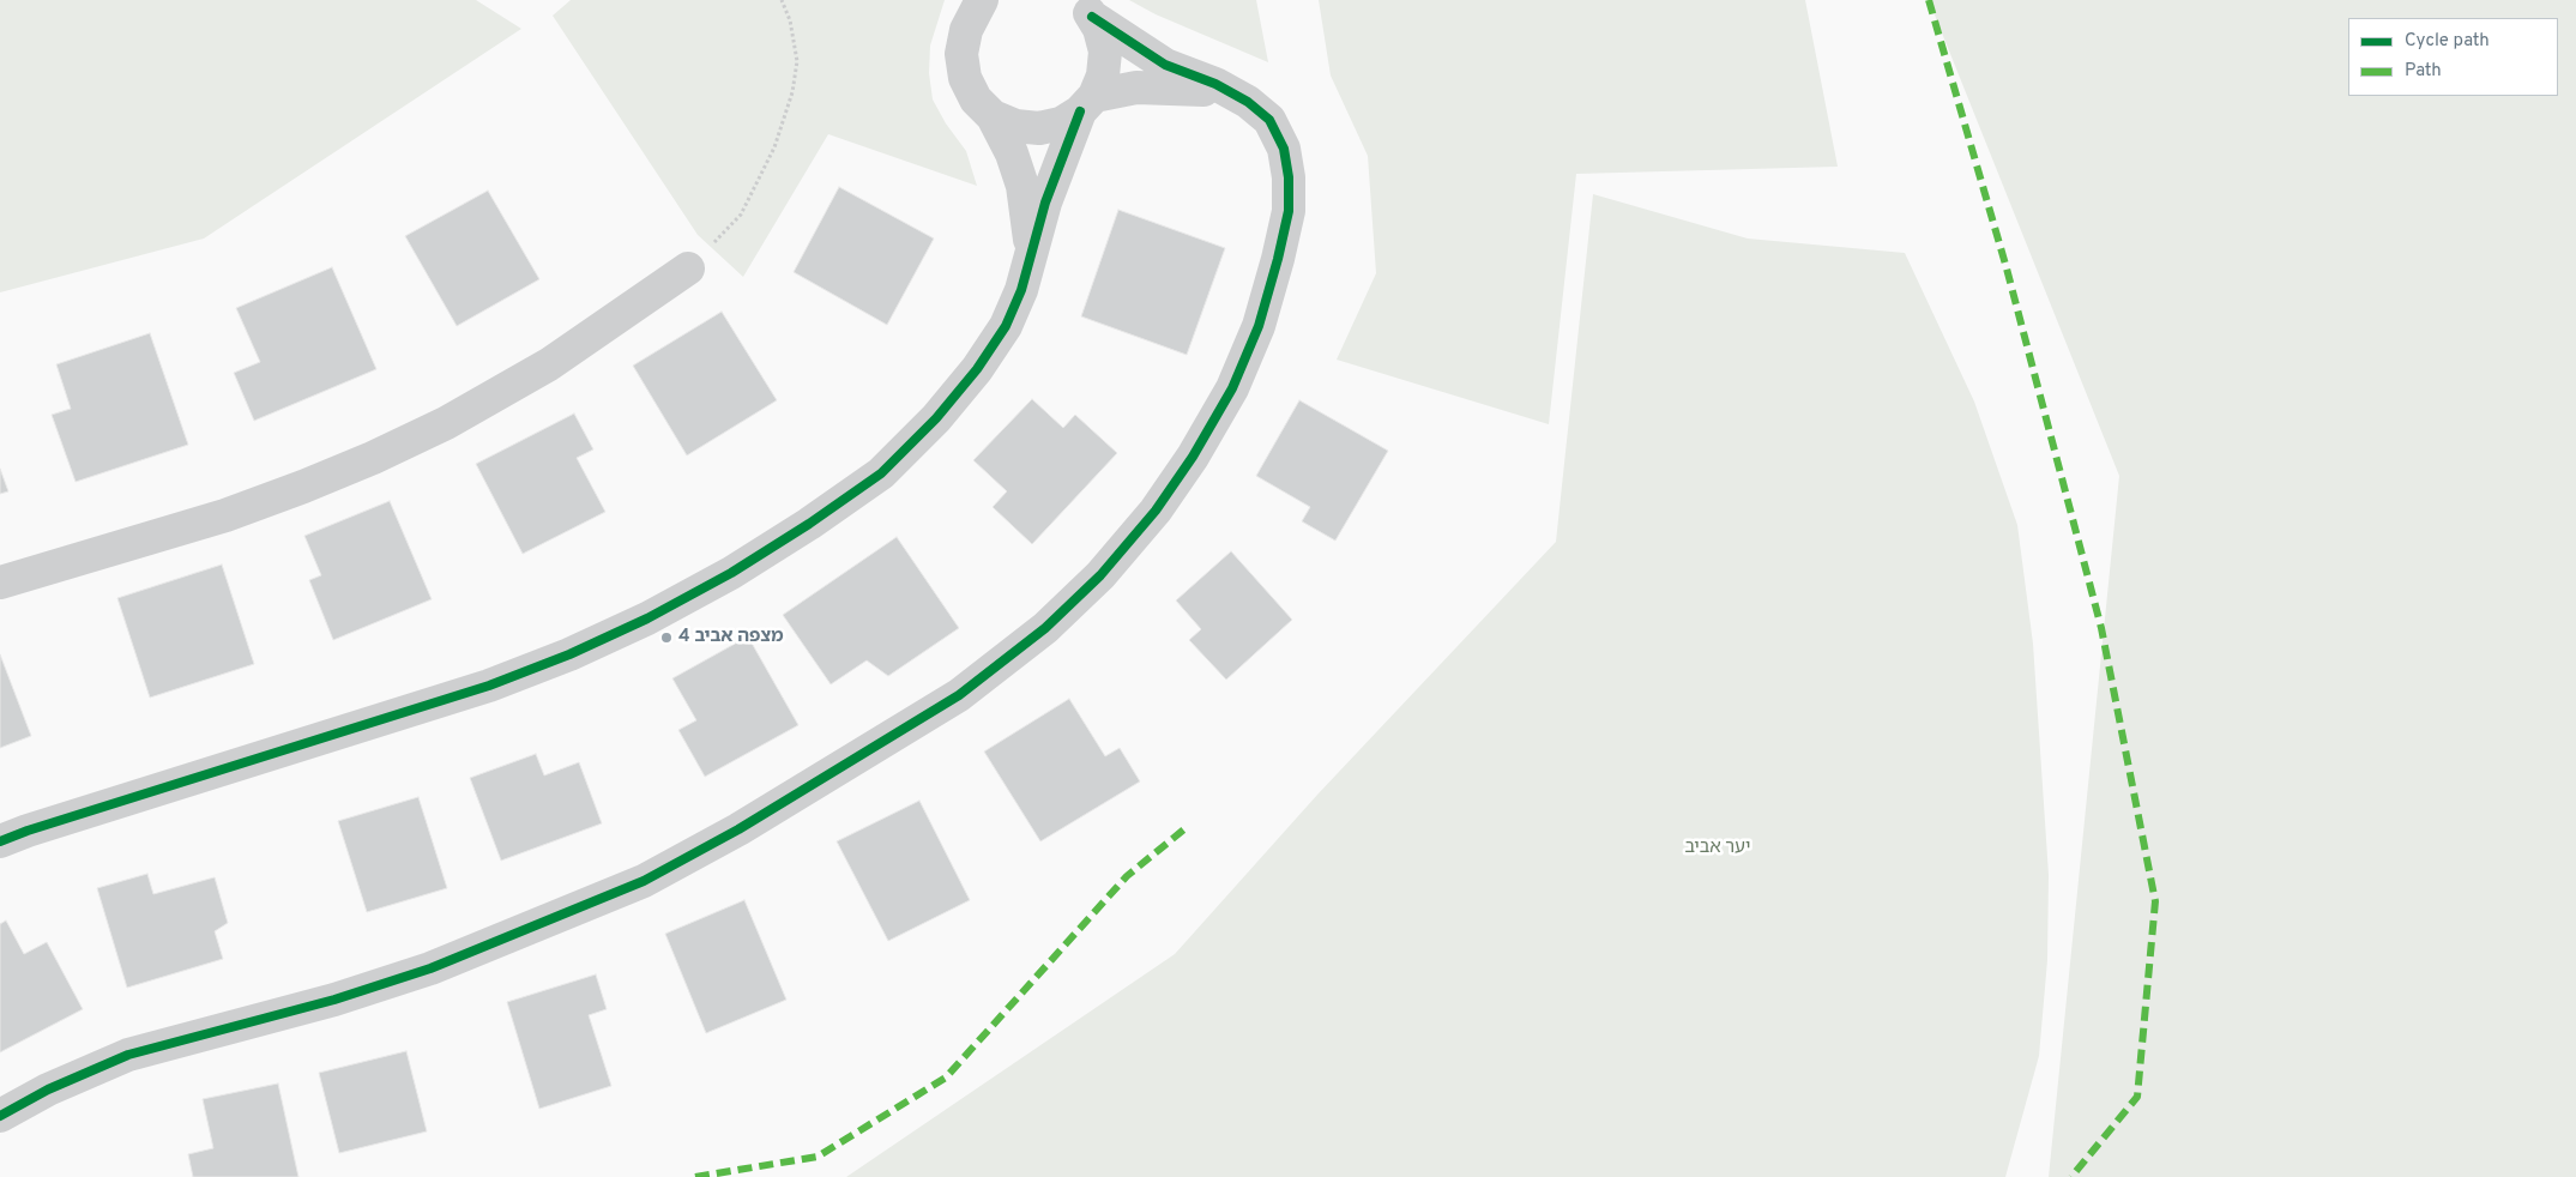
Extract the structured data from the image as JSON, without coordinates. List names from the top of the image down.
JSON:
{
  "parks": ["יער אביב"],
  "places": ["מצפה אביב 4"],
  "legend": ["Cycle path", "Path"]
}
